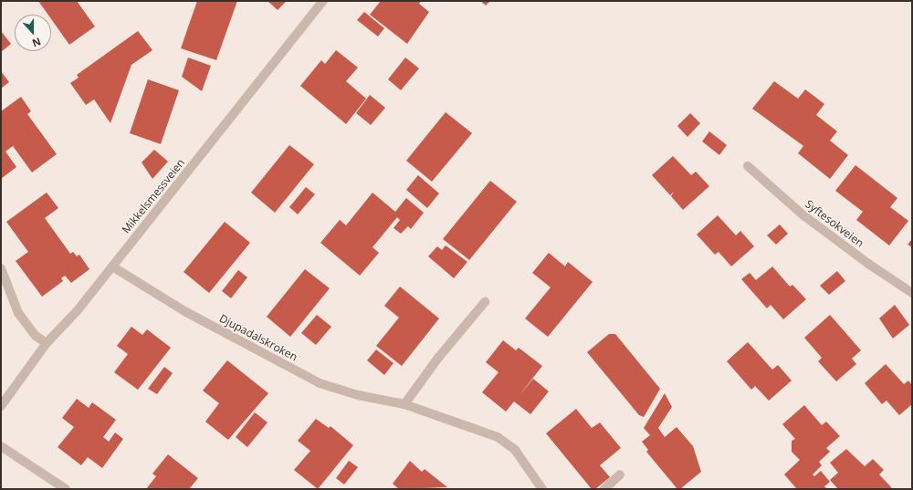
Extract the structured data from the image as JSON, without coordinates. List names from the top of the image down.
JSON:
{
  "streets": {
    "street": ["Mikkelsmessveien", "Syftesokveien", "Djupadalskroken"]
  },
  "crossings": [
    ["Mikkelsmessveien", "Djupadalskroken"]
  ],
  "north": "bottom"
}
